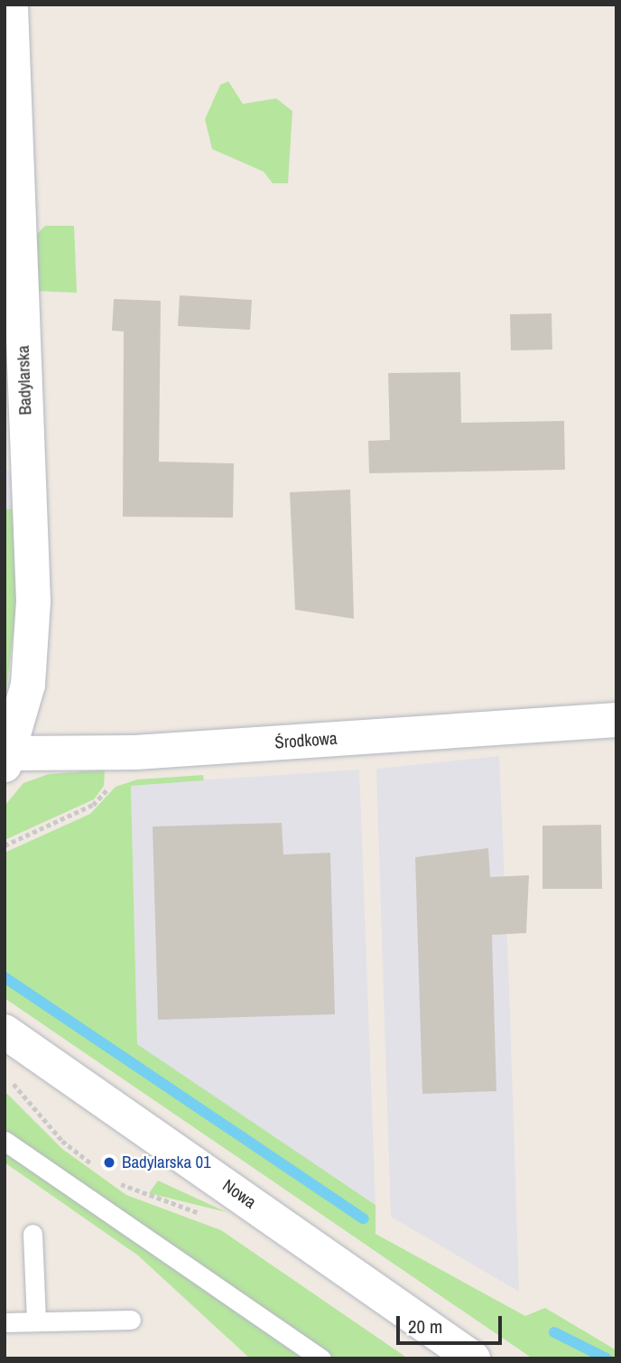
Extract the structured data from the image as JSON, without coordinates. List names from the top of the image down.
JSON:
{
  "streets": {
    "street": ["Badylarska", "Środkowa", "Nowa"]
  },
  "crossings": [
    ["Badylarska", "Środkowa"]
  ],
  "places": ["Badylarska 01"],
  "scale_bar": "20 m"
}
